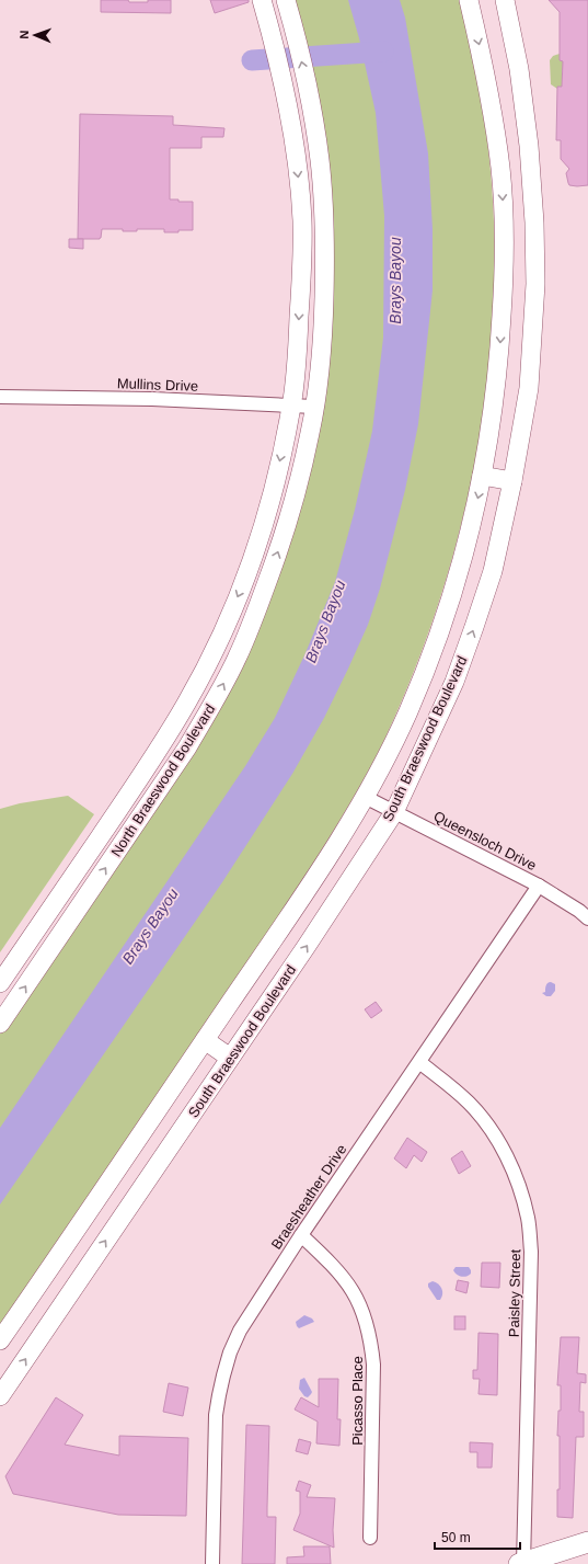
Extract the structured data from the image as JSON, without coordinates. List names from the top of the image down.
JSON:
{
  "streets": {
    "main road": ["South Braeswood Boulevard", "North Braeswood Boulevard"],
    "street": [
      "Mullins Drive",
      "Queensloch Drive",
      "Braesheather Drive",
      "Paisley Street",
      "Picasso Place"
    ]
  },
  "crossings": [
    ["Mullins Drive", "North Braeswood Boulevard"],
    ["South Braeswood Boulevard", "Queensloch Drive"],
    ["Queensloch Drive", "Braesheather Drive"],
    ["Braesheather Drive", "Paisley Street"],
    ["Braesheather Drive", "Picasso Place"]
  ],
  "water": ["Brays Bayou"],
  "scale_bar": "50 m",
  "north": "left"
}
